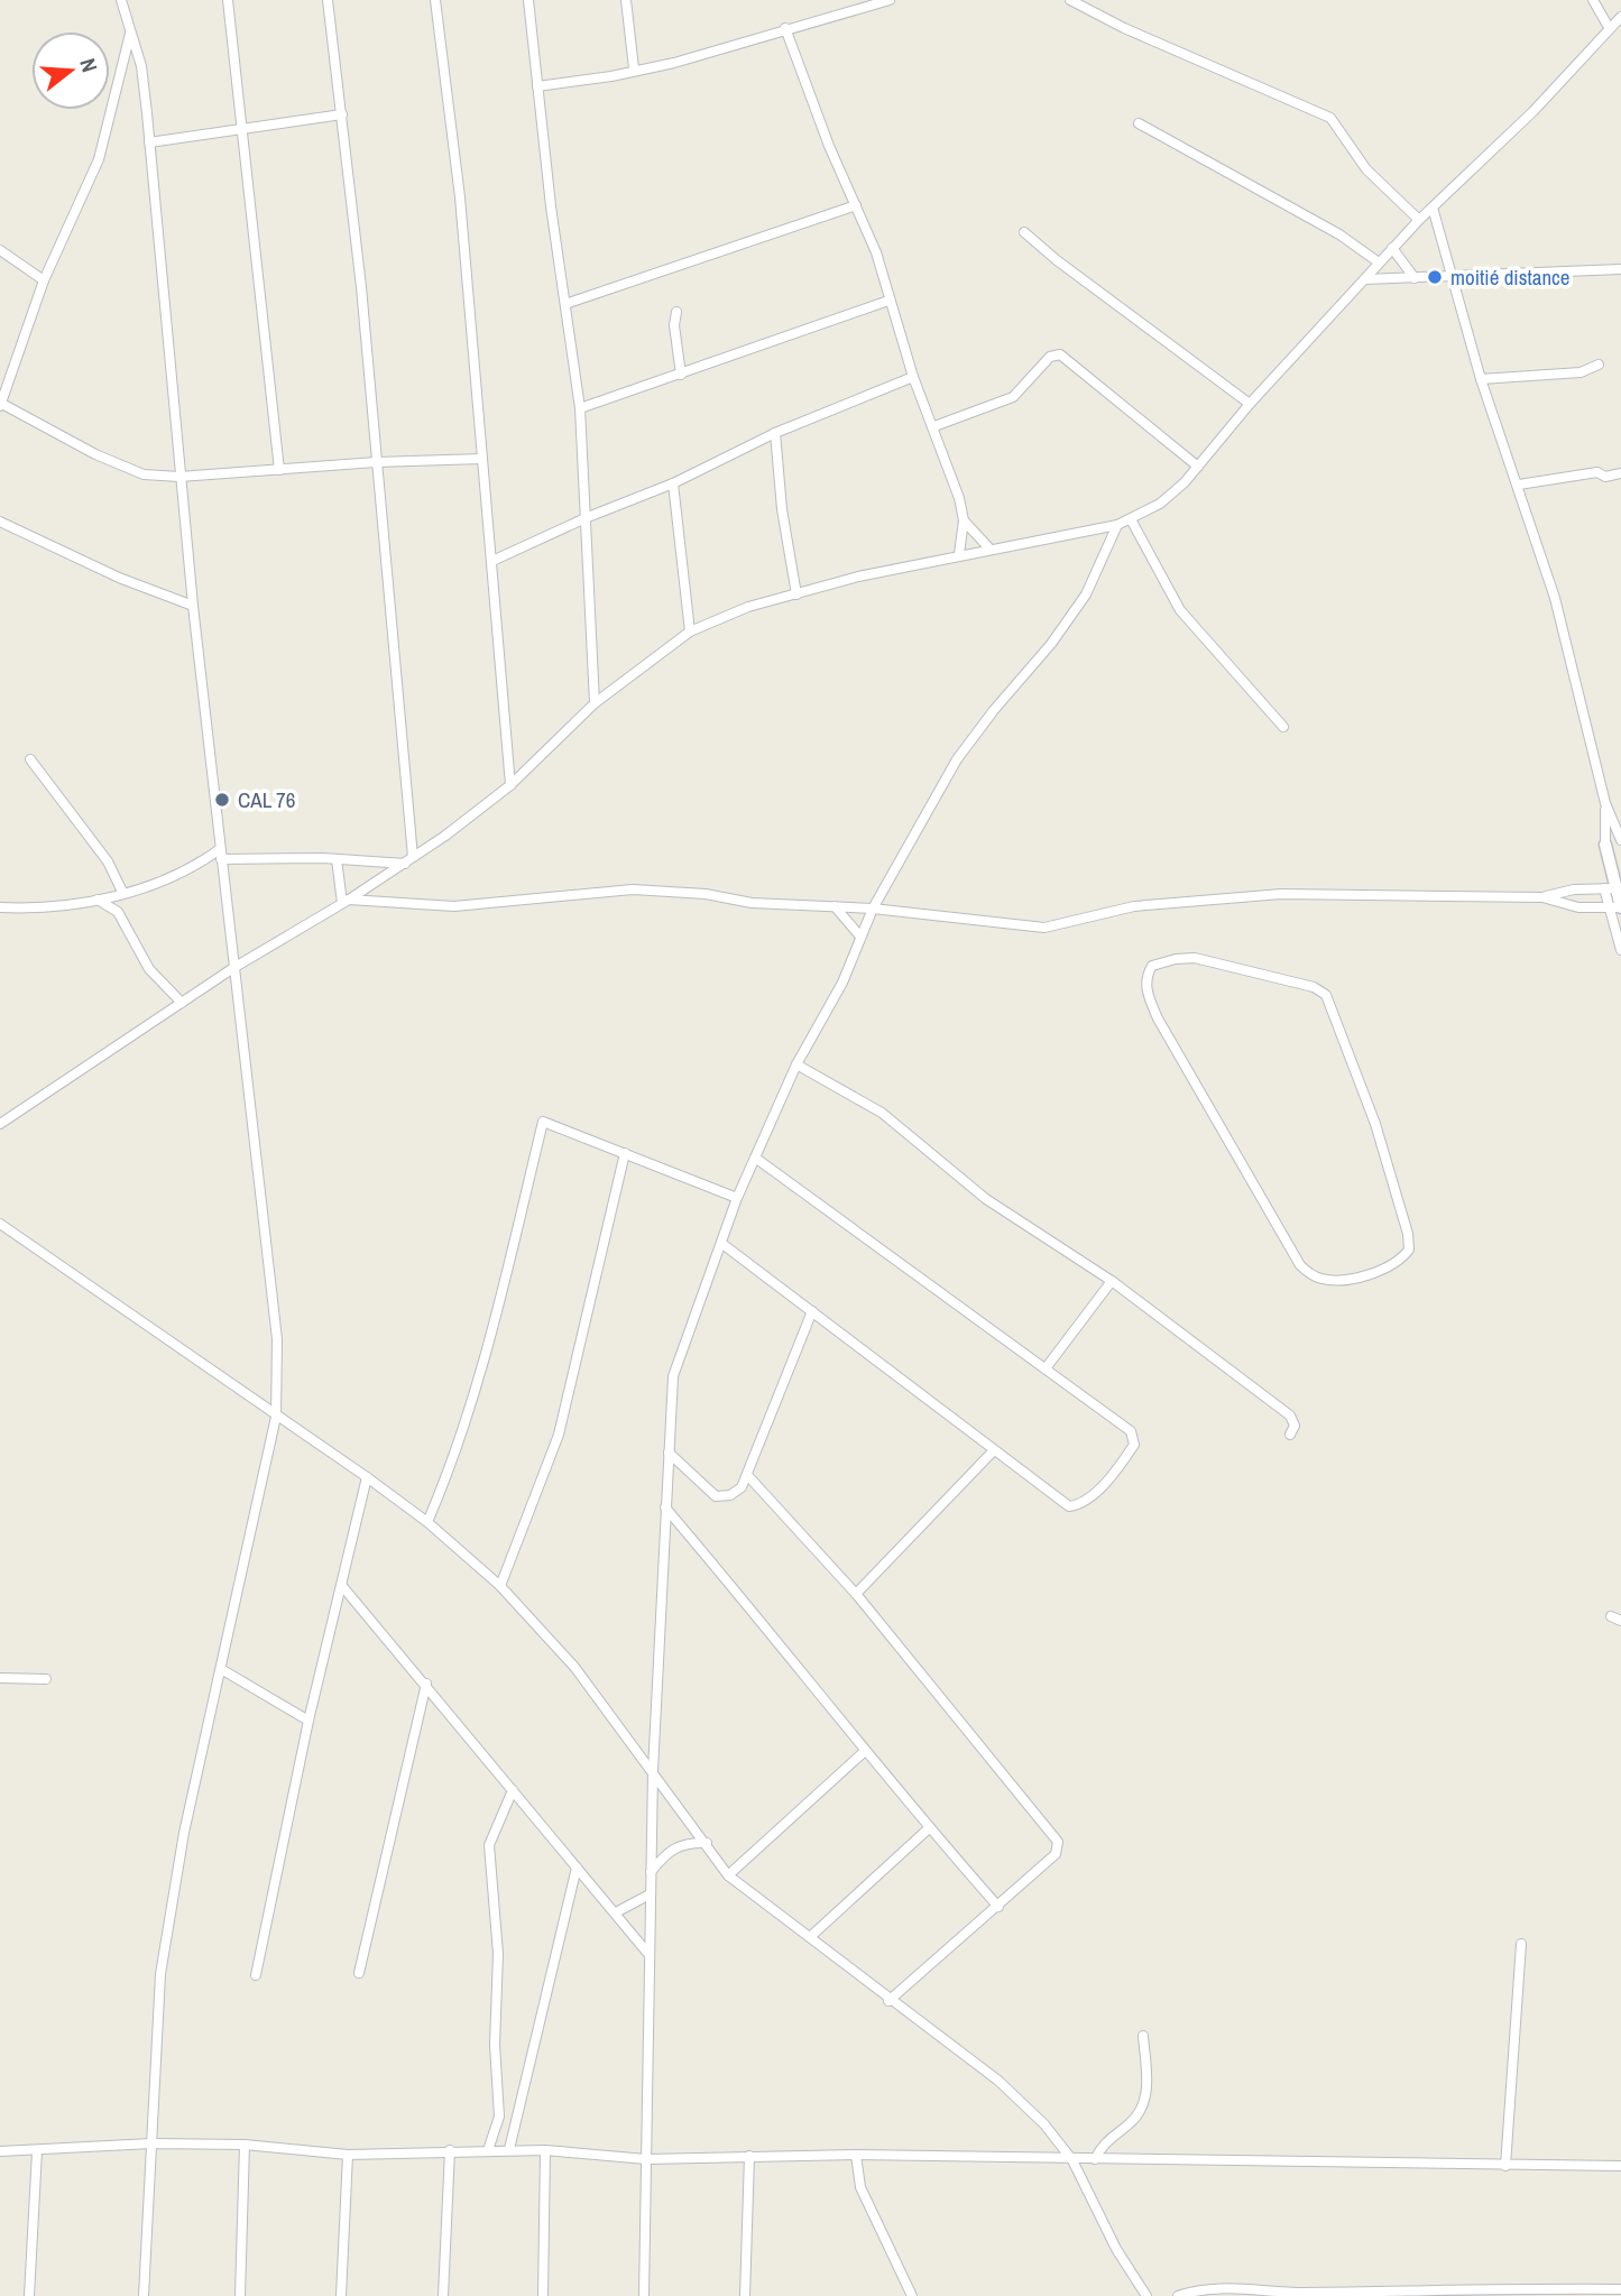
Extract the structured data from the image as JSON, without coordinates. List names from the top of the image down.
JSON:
{
  "places": ["moitié distance", "CAL 76"],
  "north": "right"
}
